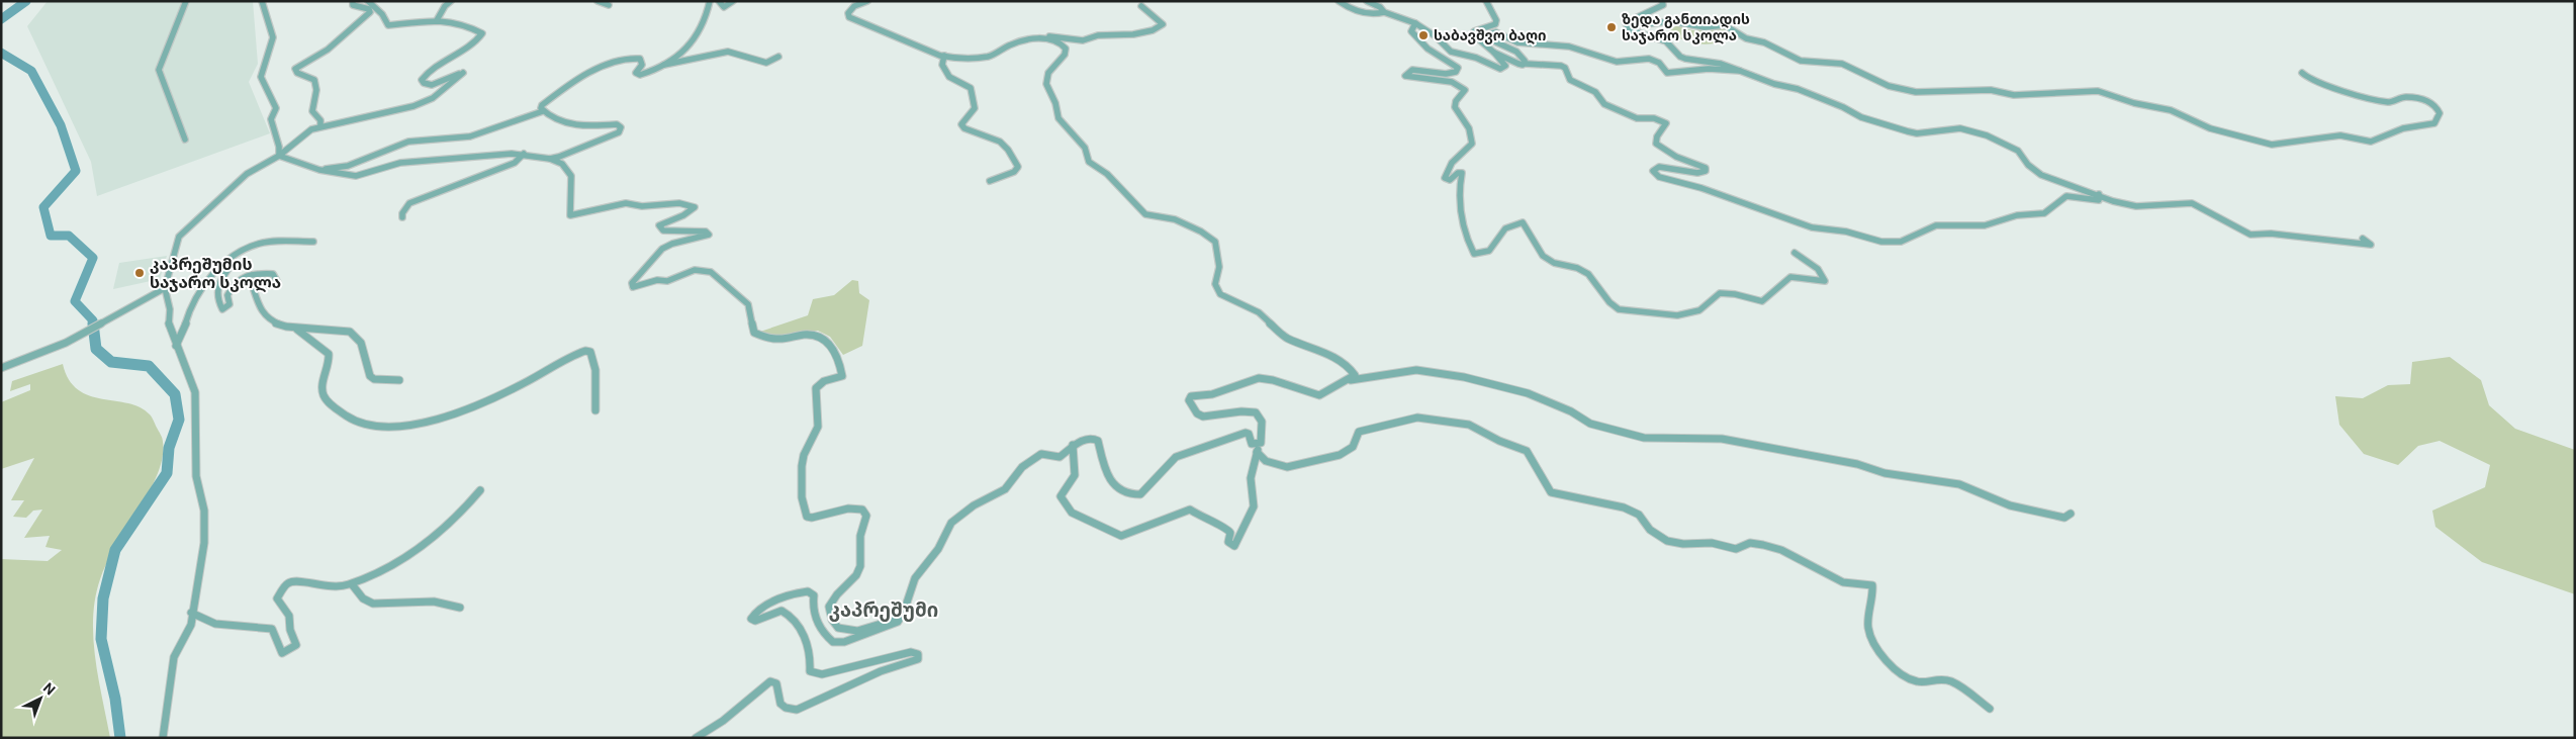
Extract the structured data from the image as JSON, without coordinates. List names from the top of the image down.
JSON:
{
  "districts": ["კაპრეშუმი"],
  "places": ["ზედა განთიადის საჯარო სკოლა", "საბავშვო ბაღი", "კაპრეშუმის საჯარო სკოლა"],
  "north": "top right"
}
